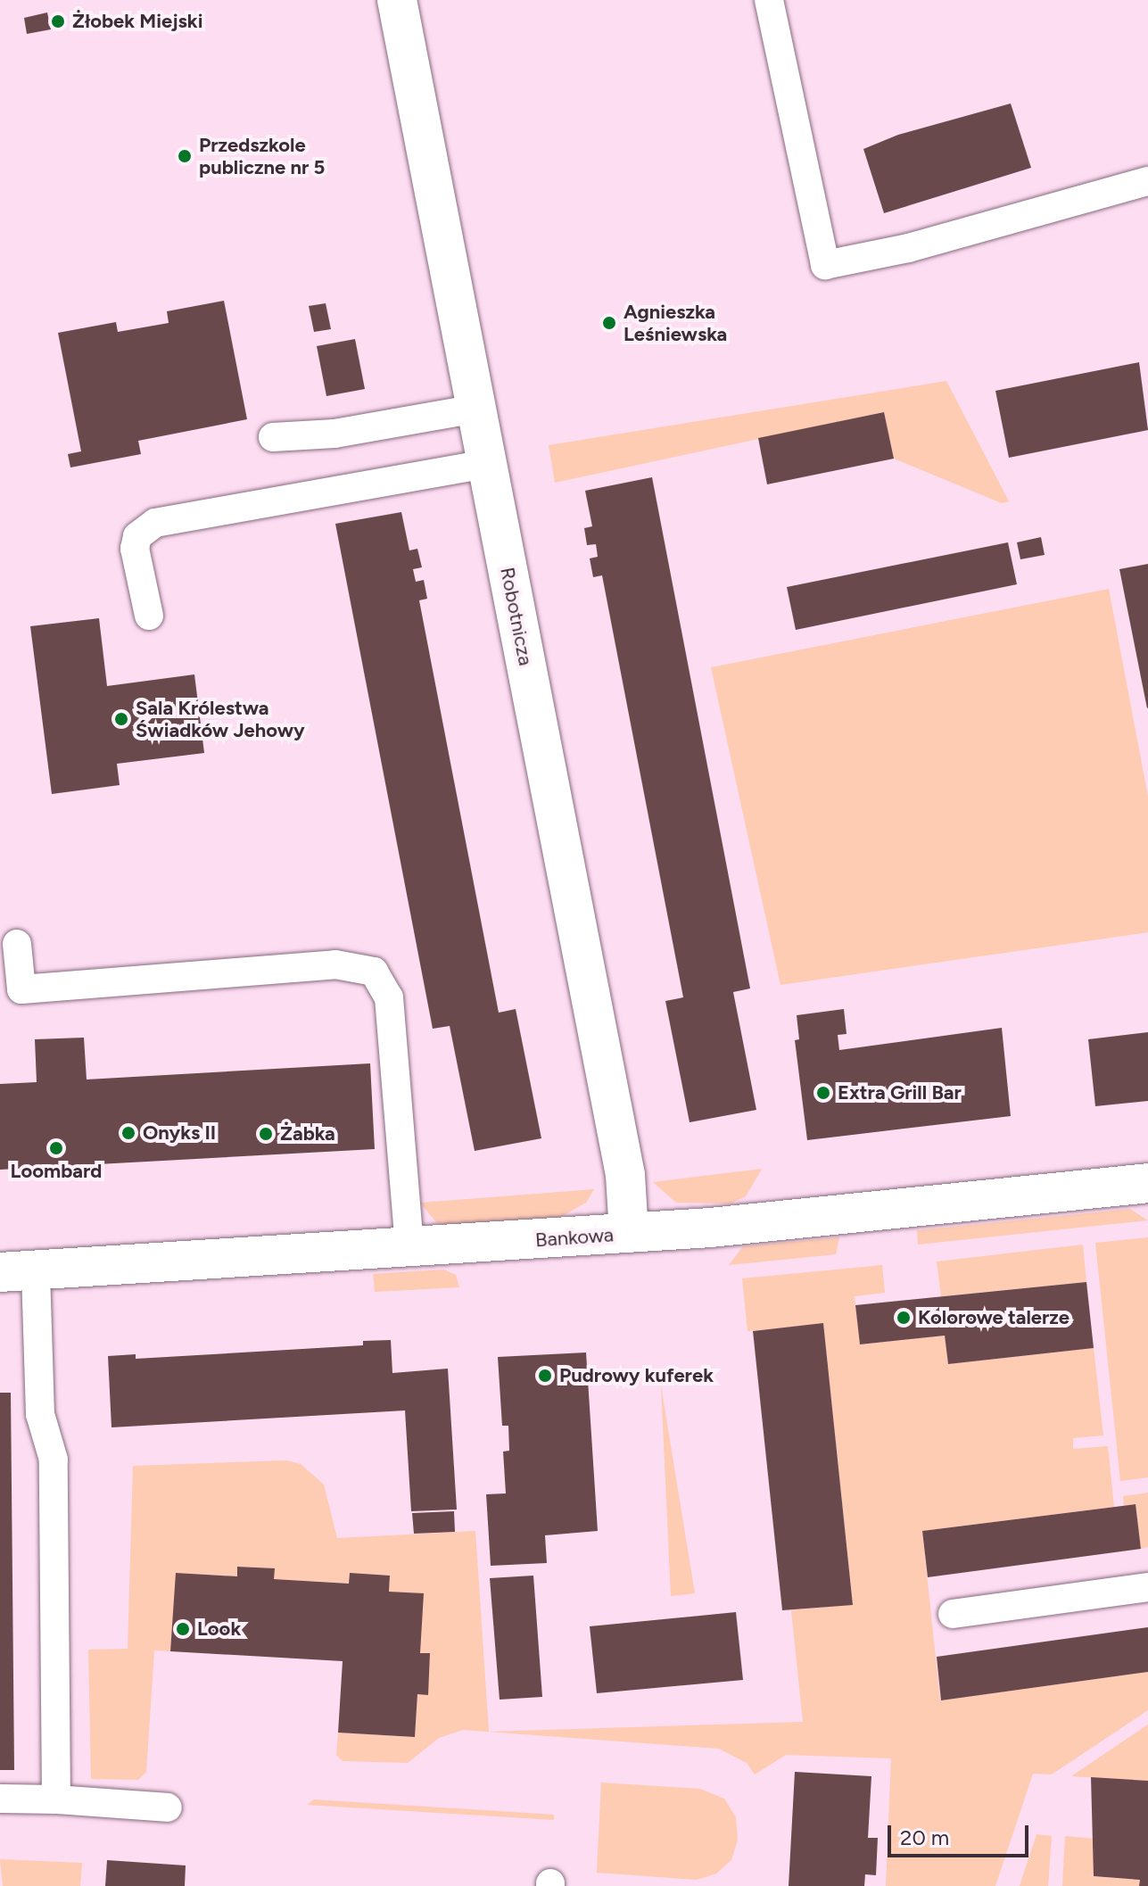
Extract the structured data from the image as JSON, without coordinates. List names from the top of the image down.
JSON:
{
  "streets": {
    "street": ["Robotnicza", "Bankowa"]
  },
  "crossings": [
    ["Robotnicza", "Bankowa"]
  ],
  "places": [
    "Żłobek Miejski",
    "Przedszkole publiczne nr 5",
    "Agnieszka Leśniewska",
    "Sala Królestwa Świadków Jehowy",
    "Extra Grill Bar",
    "Onyks II",
    "Żabka",
    "Loombard",
    "Kolorowe talerze",
    "Pudrowy kuferek",
    "Look"
  ],
  "scale_bar": "20 m"
}
